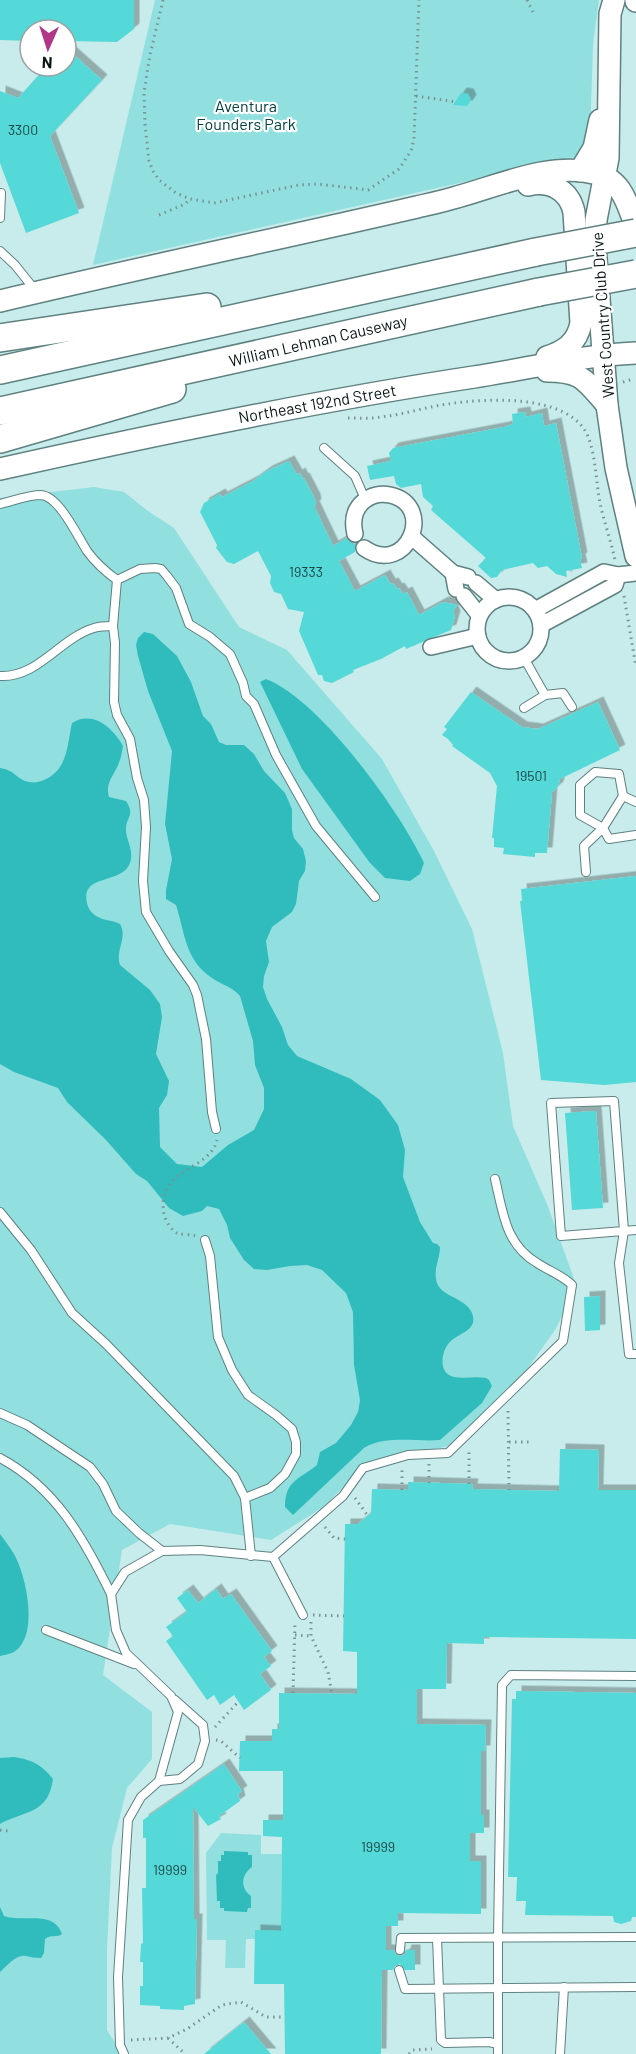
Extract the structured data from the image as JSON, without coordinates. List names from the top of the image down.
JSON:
{
  "streets": {
    "highway": ["William Lehman Causeway"],
    "street": ["West Country Club Drive", "Northeast 192nd Street"]
  },
  "crossings": [
    ["West Country Club Drive", "Northeast 192nd Street"]
  ],
  "parks": ["Aventura Founders Park"],
  "house_numbers": [
    "3300",
    "19333",
    "19501",
    "19999",
    "19999"
  ],
  "north": "bottom"
}
